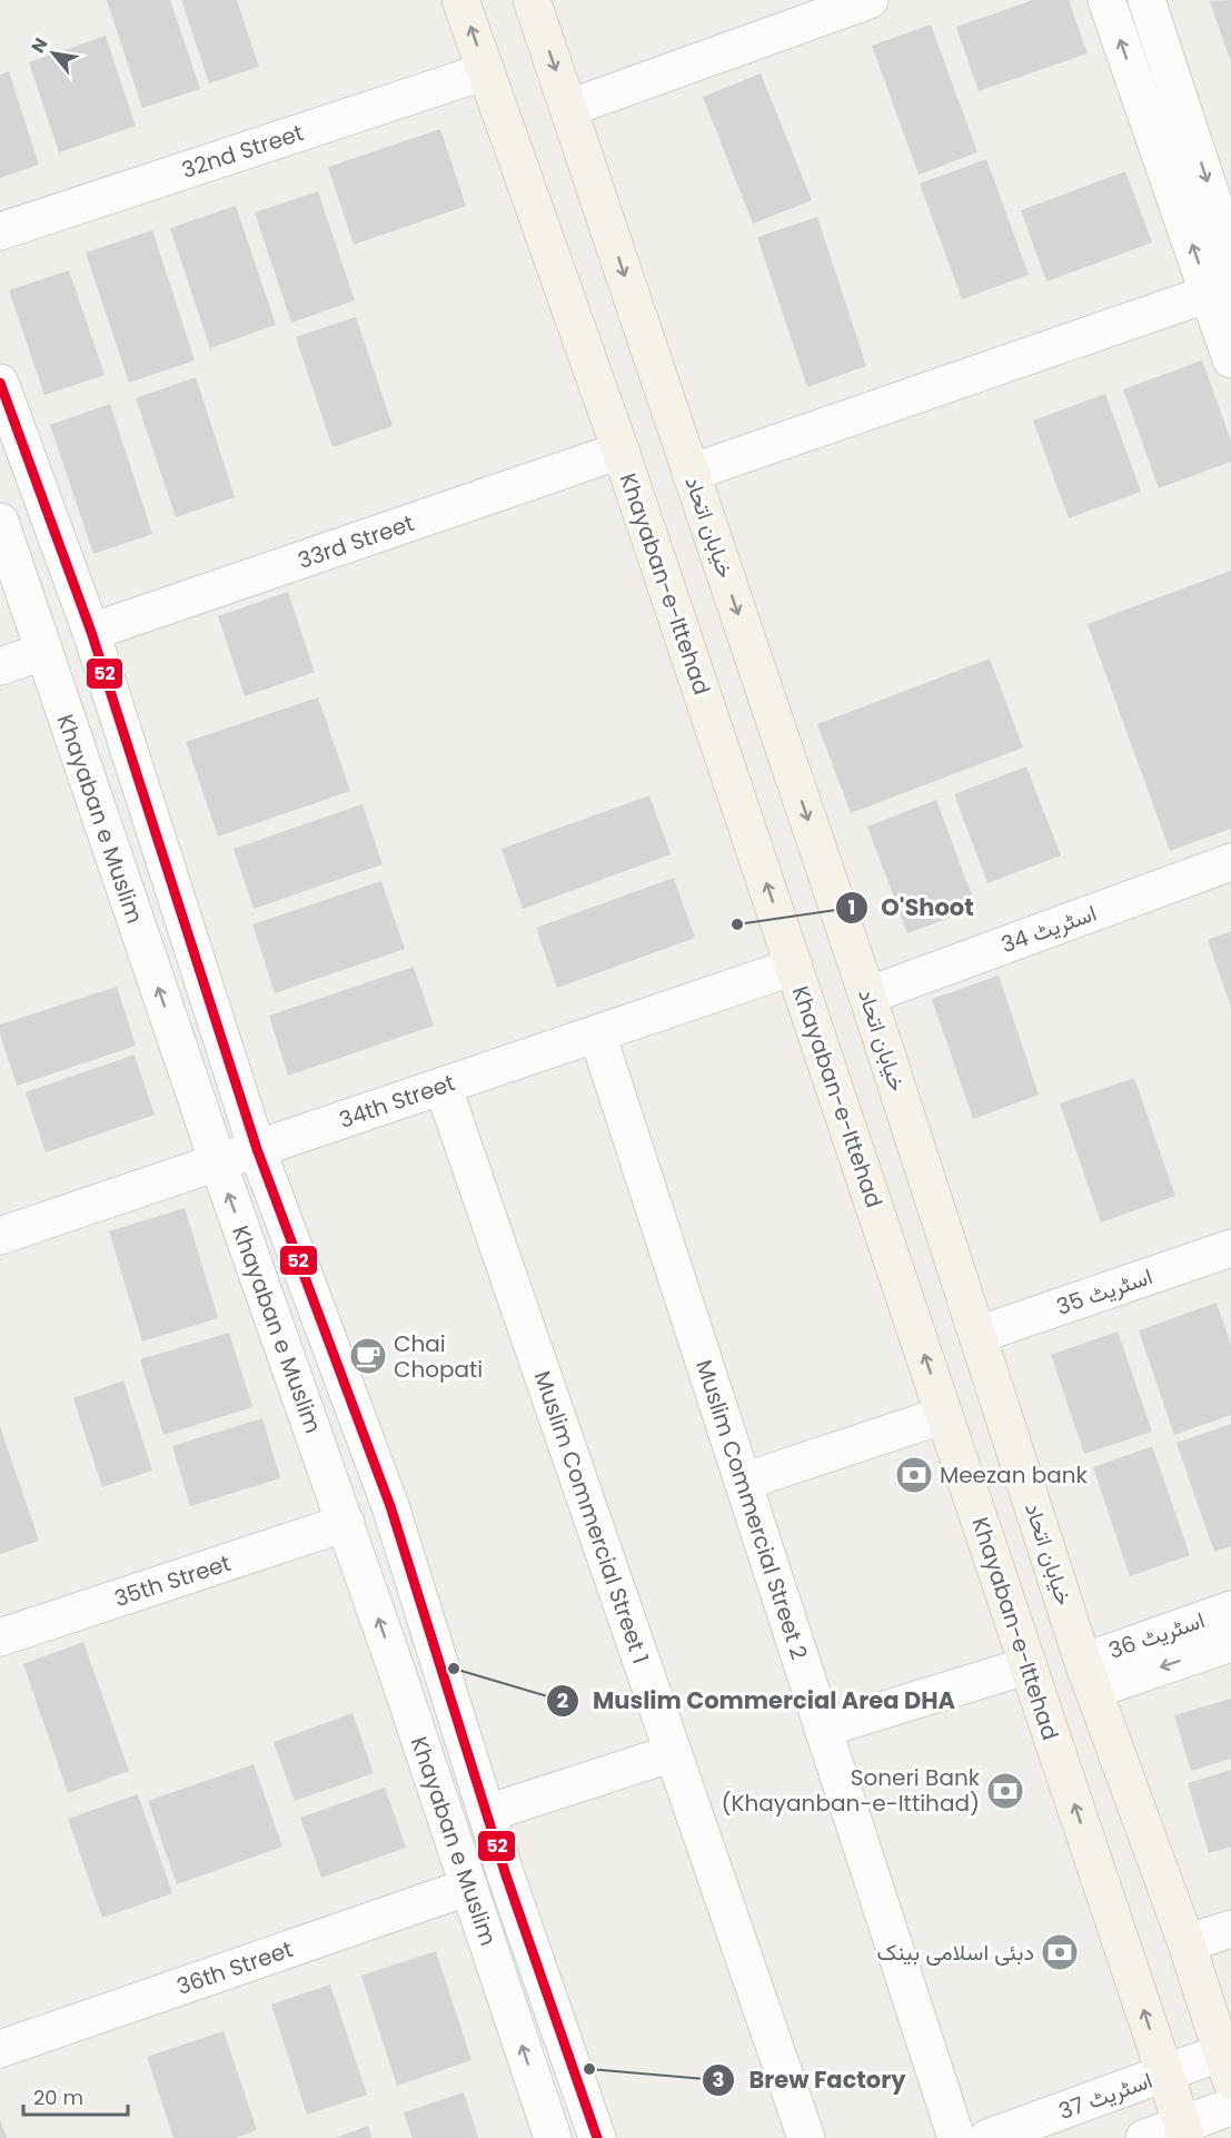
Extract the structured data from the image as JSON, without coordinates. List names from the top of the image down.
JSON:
{
  "streets": {
    "main road": ["خیابان اتحاد", "Khayaban-e-Ittehad"],
    "street": [
      "32nd Street",
      "33rd Street",
      "Khayaban e Muslim",
      "اسٹریٹ 34",
      "34th Street",
      "اسٹریٹ 35",
      "Muslim Commercial Street 2",
      "Muslim Commercial Street 1",
      "35th Street",
      "اسٹریٹ 36",
      "36th Street",
      "اسٹریٹ 37"
    ]
  },
  "crossings": [
    ["32nd Street", "Khayaban-e-Ittehad"],
    ["خیابان اتحاد", "اسٹریٹ 34"],
    ["خیابان اتحاد", "اسٹریٹ 35"],
    ["خیابان اتحاد", "اسٹریٹ 36"],
    ["خیابان اتحاد", "اسٹریٹ 37"],
    ["33rd Street", "Khayaban-e-Ittehad"],
    ["33rd Street", "Khayaban e Muslim"],
    ["Khayaban-e-Ittehad", "34th Street"],
    ["Khayaban-e-Ittehad", "اسٹریٹ 37"],
    ["Khayaban e Muslim", "34th Street"],
    ["Khayaban e Muslim", "35th Street"],
    ["Khayaban e Muslim", "36th Street"],
    ["34th Street", "Muslim Commercial Street 2"],
    ["34th Street", "Muslim Commercial Street 1"]
  ],
  "one_way": ["خیابان اتحاد", "Khayaban-e-Ittehad"],
  "places": {
    "other": ["O'Shoot", "Muslim Commercial Area DHA", "Brew Factory"],
    "cafe": ["Chai Chopati"],
    "bank": ["Meezan bank", "Soneri Bank (Khayanban-e-Ittihad)", "دبئی اسلامی بینک"]
  },
  "lines": ["transit line 52"],
  "scale_bar": "20 m",
  "north": "top left"
}
